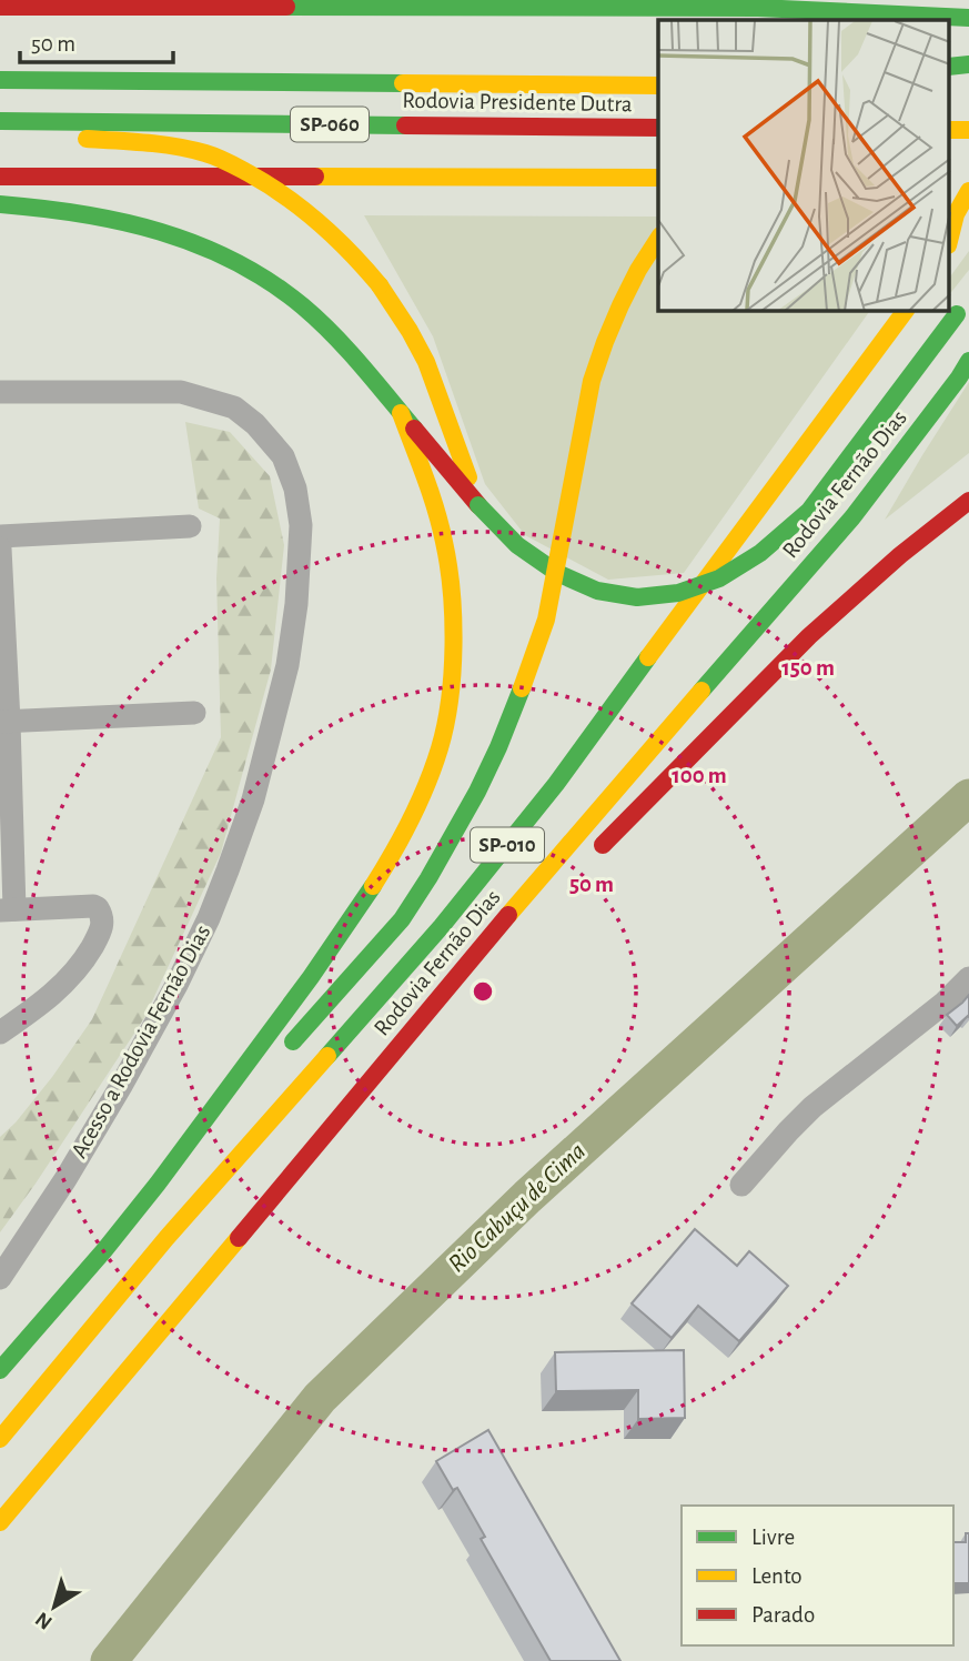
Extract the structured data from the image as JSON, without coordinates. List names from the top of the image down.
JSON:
{
  "streets": {
    "highway": [
      "Rodovia Presidente Dutra",
      "SP-060",
      "Rodovia Fernão Dias",
      "SP-010"
    ],
    "street": ["Acesso a Rodovia Fernão Dias"]
  },
  "water": ["Rio Cabuçu de Cima"],
  "legend": ["Livre", "Lento", "Parado"],
  "scale_bar": "50 m",
  "north": "bottom left",
  "rings": ["150 m", "100 m", "50 m"]
}
